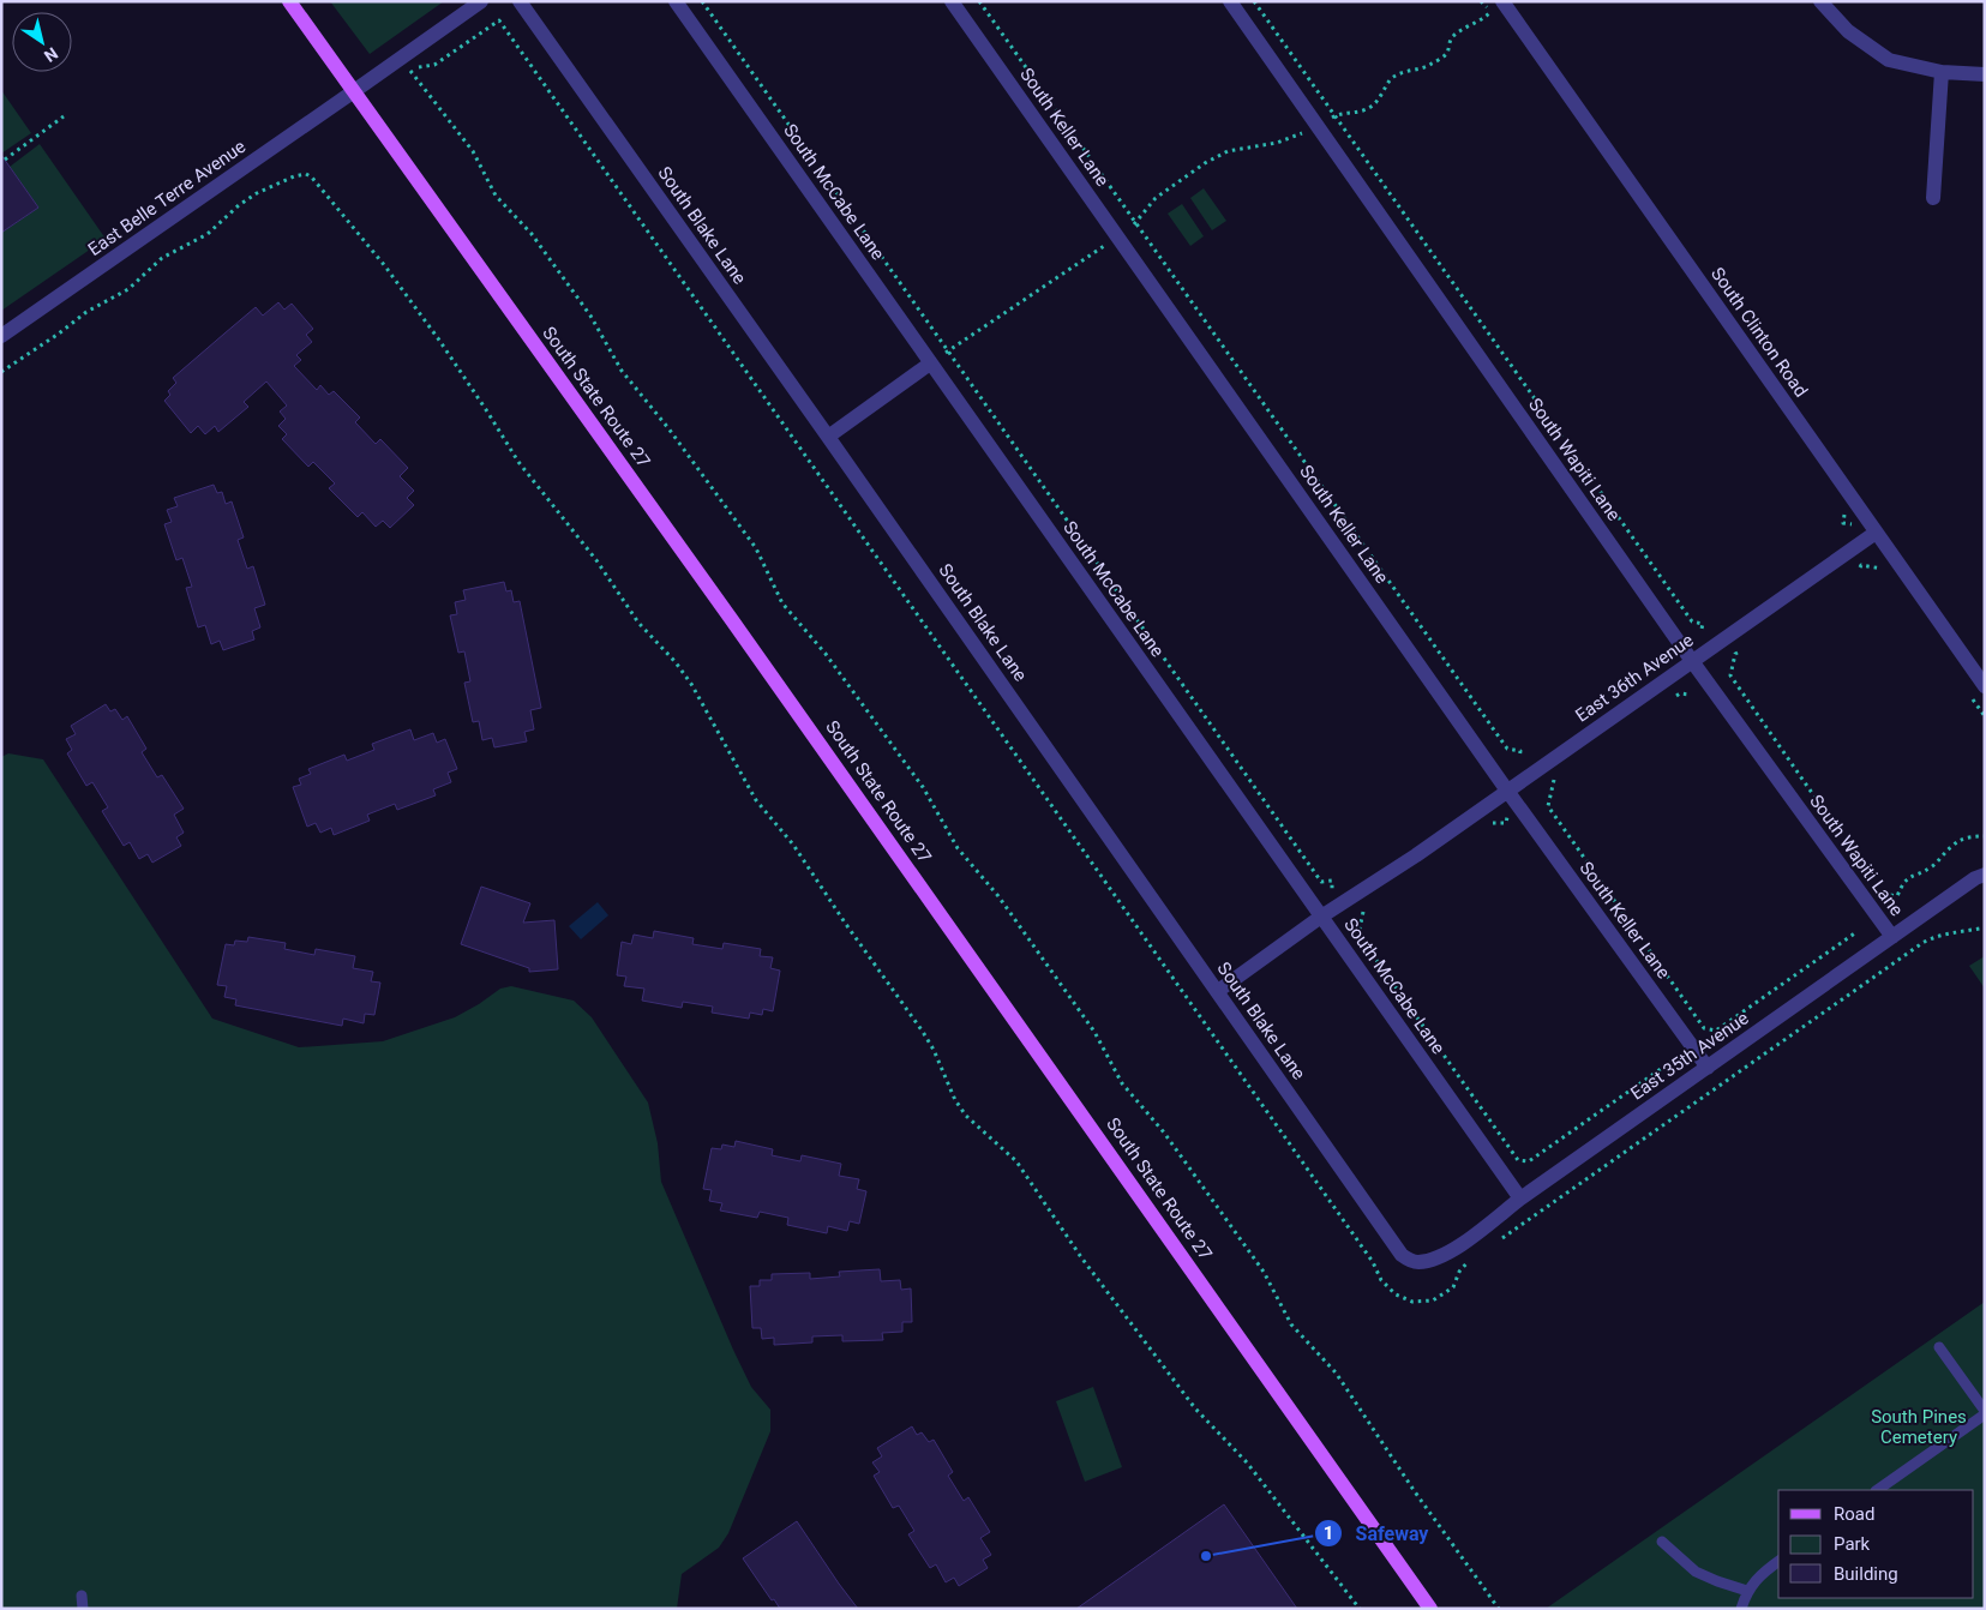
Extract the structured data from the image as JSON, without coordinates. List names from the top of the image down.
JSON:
{
  "streets": {
    "main road": ["South State Route 27"],
    "street": [
      "South Keller Lane",
      "South McCabe Lane",
      "East Belle Terre Avenue",
      "South Blake Lane",
      "South Clinton Road",
      "South Wapiti Lane",
      "East 36th Avenue",
      "East 35th Avenue"
    ]
  },
  "crossings": [
    ["South Keller Lane", "East 36th Avenue"],
    ["South Keller Lane", "East 35th Avenue"],
    ["South McCabe Lane", "East 36th Avenue"],
    ["South McCabe Lane", "East 35th Avenue"],
    ["East Belle Terre Avenue", "South State Route 27"],
    ["South Blake Lane", "East 36th Avenue"],
    ["South Blake Lane", "East 35th Avenue"],
    ["South Clinton Road", "East 36th Avenue"],
    ["South Wapiti Lane", "East 36th Avenue"],
    ["South Wapiti Lane", "East 35th Avenue"]
  ],
  "parks": ["South Pines Cemetery"],
  "places": ["Safeway"],
  "legend": ["Road", "Park", "Building"],
  "north": "bottom right"
}
